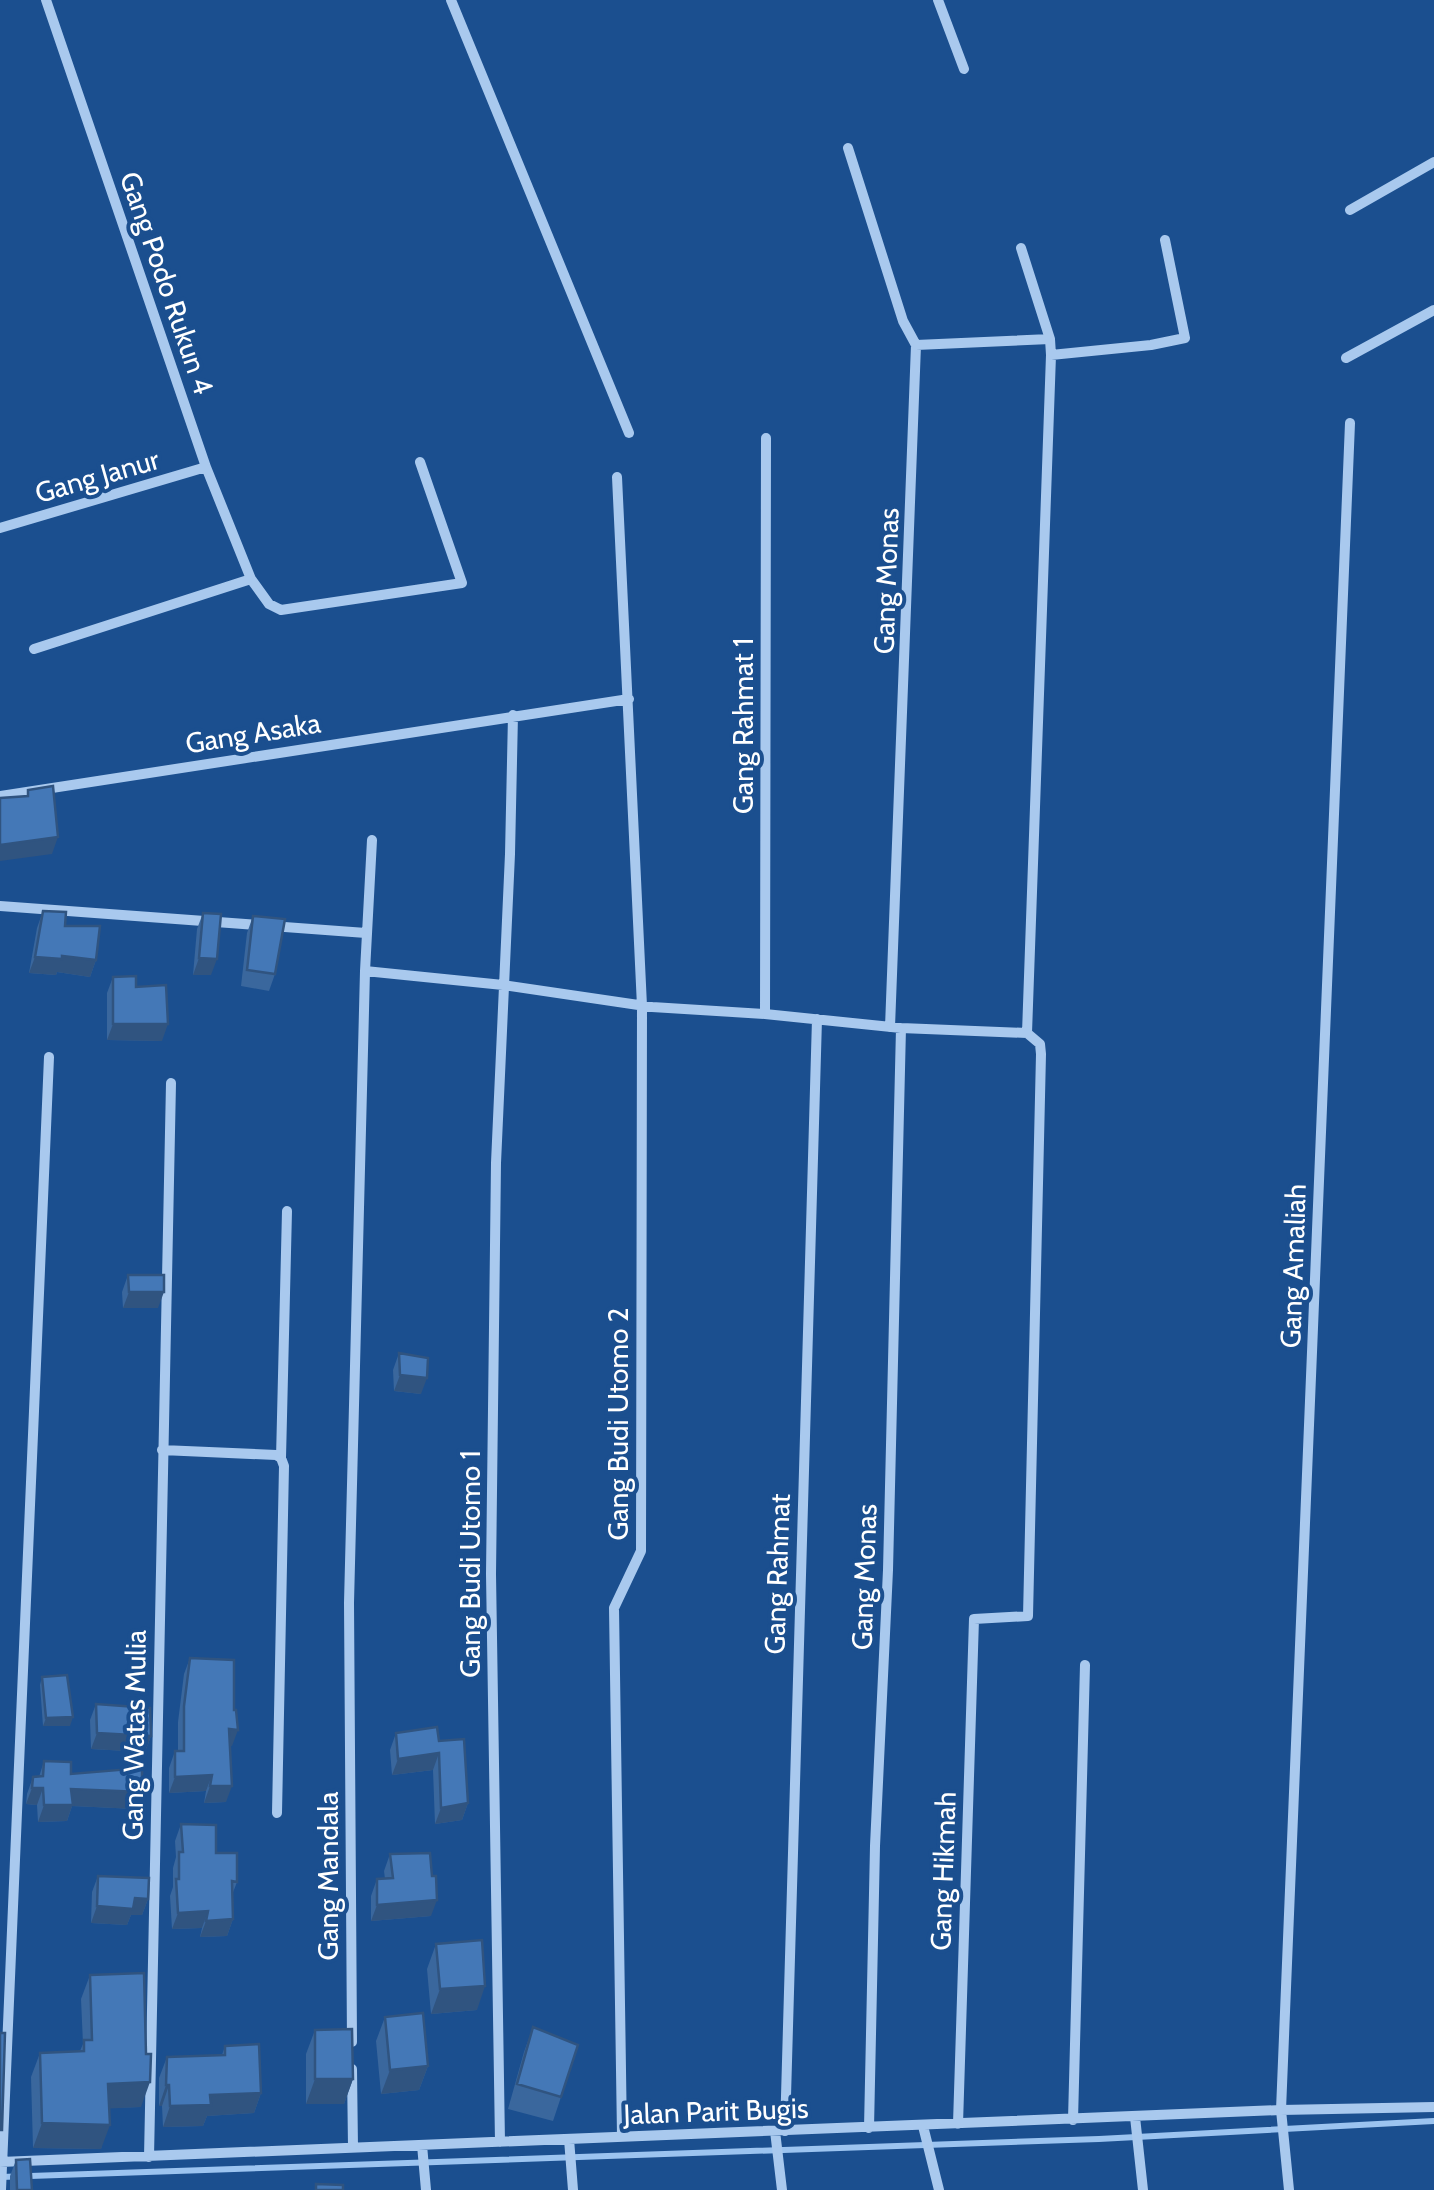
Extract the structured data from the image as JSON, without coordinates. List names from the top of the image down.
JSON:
{
  "streets": {
    "street": [
      "Gang Podo Rukun 4",
      "Gang Janur",
      "Gang Monas",
      "Gang Rahmat 1",
      "Gang Asaka",
      "Gang Amaliah",
      "Gang Budi Utomo 2",
      "Gang Budi Utomo 1",
      "Gang Rahmat",
      "Gang Watas Mulia",
      "Gang Hikmah",
      "Gang Mandala",
      "Jalan Parit Bugis"
    ]
  },
  "crossings": [
    ["Gang Podo Rukun 4", "Gang Janur"],
    ["Gang Monas", "Jalan Parit Bugis"],
    ["Gang Asaka", "Gang Budi Utomo 2"],
    ["Gang Asaka", "Gang Budi Utomo 1"],
    ["Gang Amaliah", "Jalan Parit Bugis"],
    ["Gang Budi Utomo 2", "Jalan Parit Bugis"],
    ["Gang Budi Utomo 1", "Jalan Parit Bugis"],
    ["Gang Rahmat", "Jalan Parit Bugis"],
    ["Gang Watas Mulia", "Jalan Parit Bugis"],
    ["Gang Hikmah", "Jalan Parit Bugis"],
    ["Gang Mandala", "Jalan Parit Bugis"]
  ]
}
